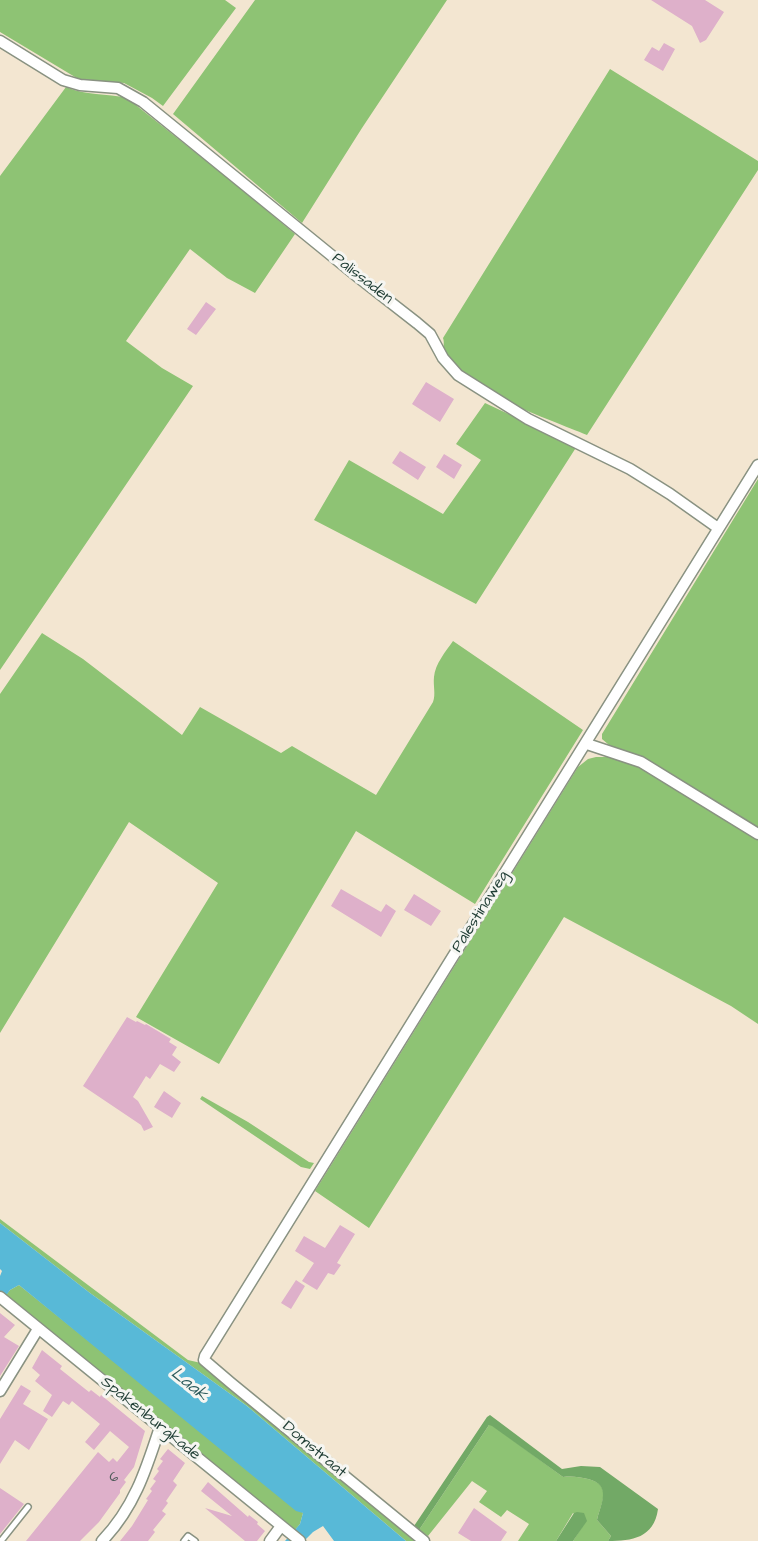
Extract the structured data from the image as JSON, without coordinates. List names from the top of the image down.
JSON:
{
  "streets": {
    "street": [
      "Palissaden",
      "Palestinaweg",
      "Spakenburgkade",
      "Domstraat"
    ]
  },
  "crossings": [
    ["Palissaden", "Palestinaweg"],
    ["Palestinaweg", "Domstraat"]
  ],
  "water": ["Laak"],
  "house_numbers": ["6"]
}
